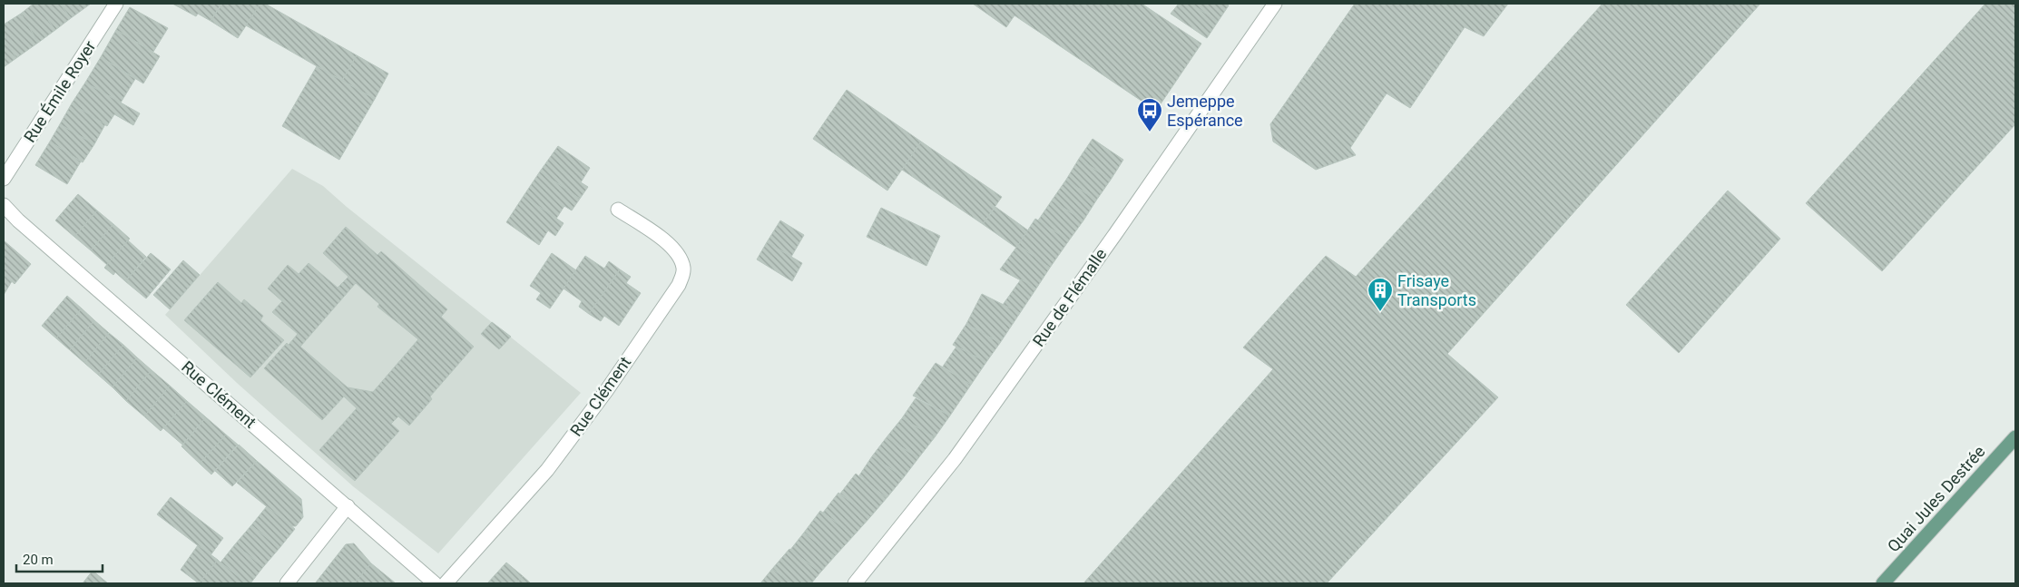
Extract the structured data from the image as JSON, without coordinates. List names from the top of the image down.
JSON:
{
  "streets": {
    "main road": ["Quai Jules Destrée"],
    "street": ["Rue Émile Royer", "Rue de Flémalle", "Rue Clément"]
  },
  "places": {
    "bus stop": ["Jemeppe Espérance"],
    "building": ["Frisaye Transports"]
  },
  "scale_bar": "20 m"
}
